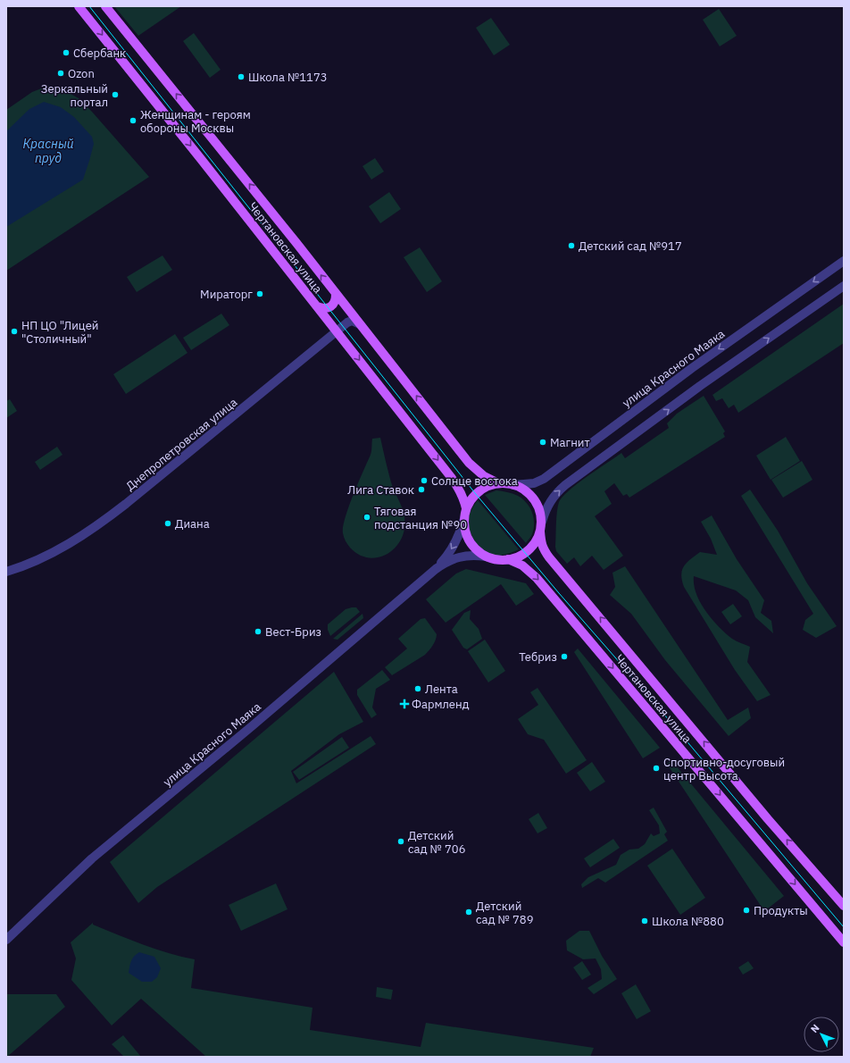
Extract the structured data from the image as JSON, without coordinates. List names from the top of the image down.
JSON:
{
  "streets": {
    "main road": ["Чертановская улица"],
    "street": ["улица Красного Маяка", "Днепропетровская улица"]
  },
  "crossings": [
    ["Чертановская улица", "улица Красного Маяка"],
    ["Чертановская улица", "Днепропетровская улица"]
  ],
  "water": ["Красный пруд"],
  "places": {
    "other": [
      "Сбербанк",
      "Ozon",
      "Школа №1173",
      "Зеркальный портал",
      "Женщинам - героям обороны Москвы",
      "Детский сад №917",
      "Мираторг",
      "НП ЦО \"Лицей \"Столичный\"",
      "Магнит",
      "Солнце востока",
      "Лига Ставок",
      "Тяговая подстанция №90",
      "Диана",
      "Вест-Бриз",
      "Тебриз",
      "Лента",
      "Спортивно-досуговый центр Высота",
      "Детский сад № 706",
      "Продукты",
      "Детский сад № 789",
      "Школа №880"
    ],
    "health": ["Фармленд"]
  },
  "north": "top left"
}
